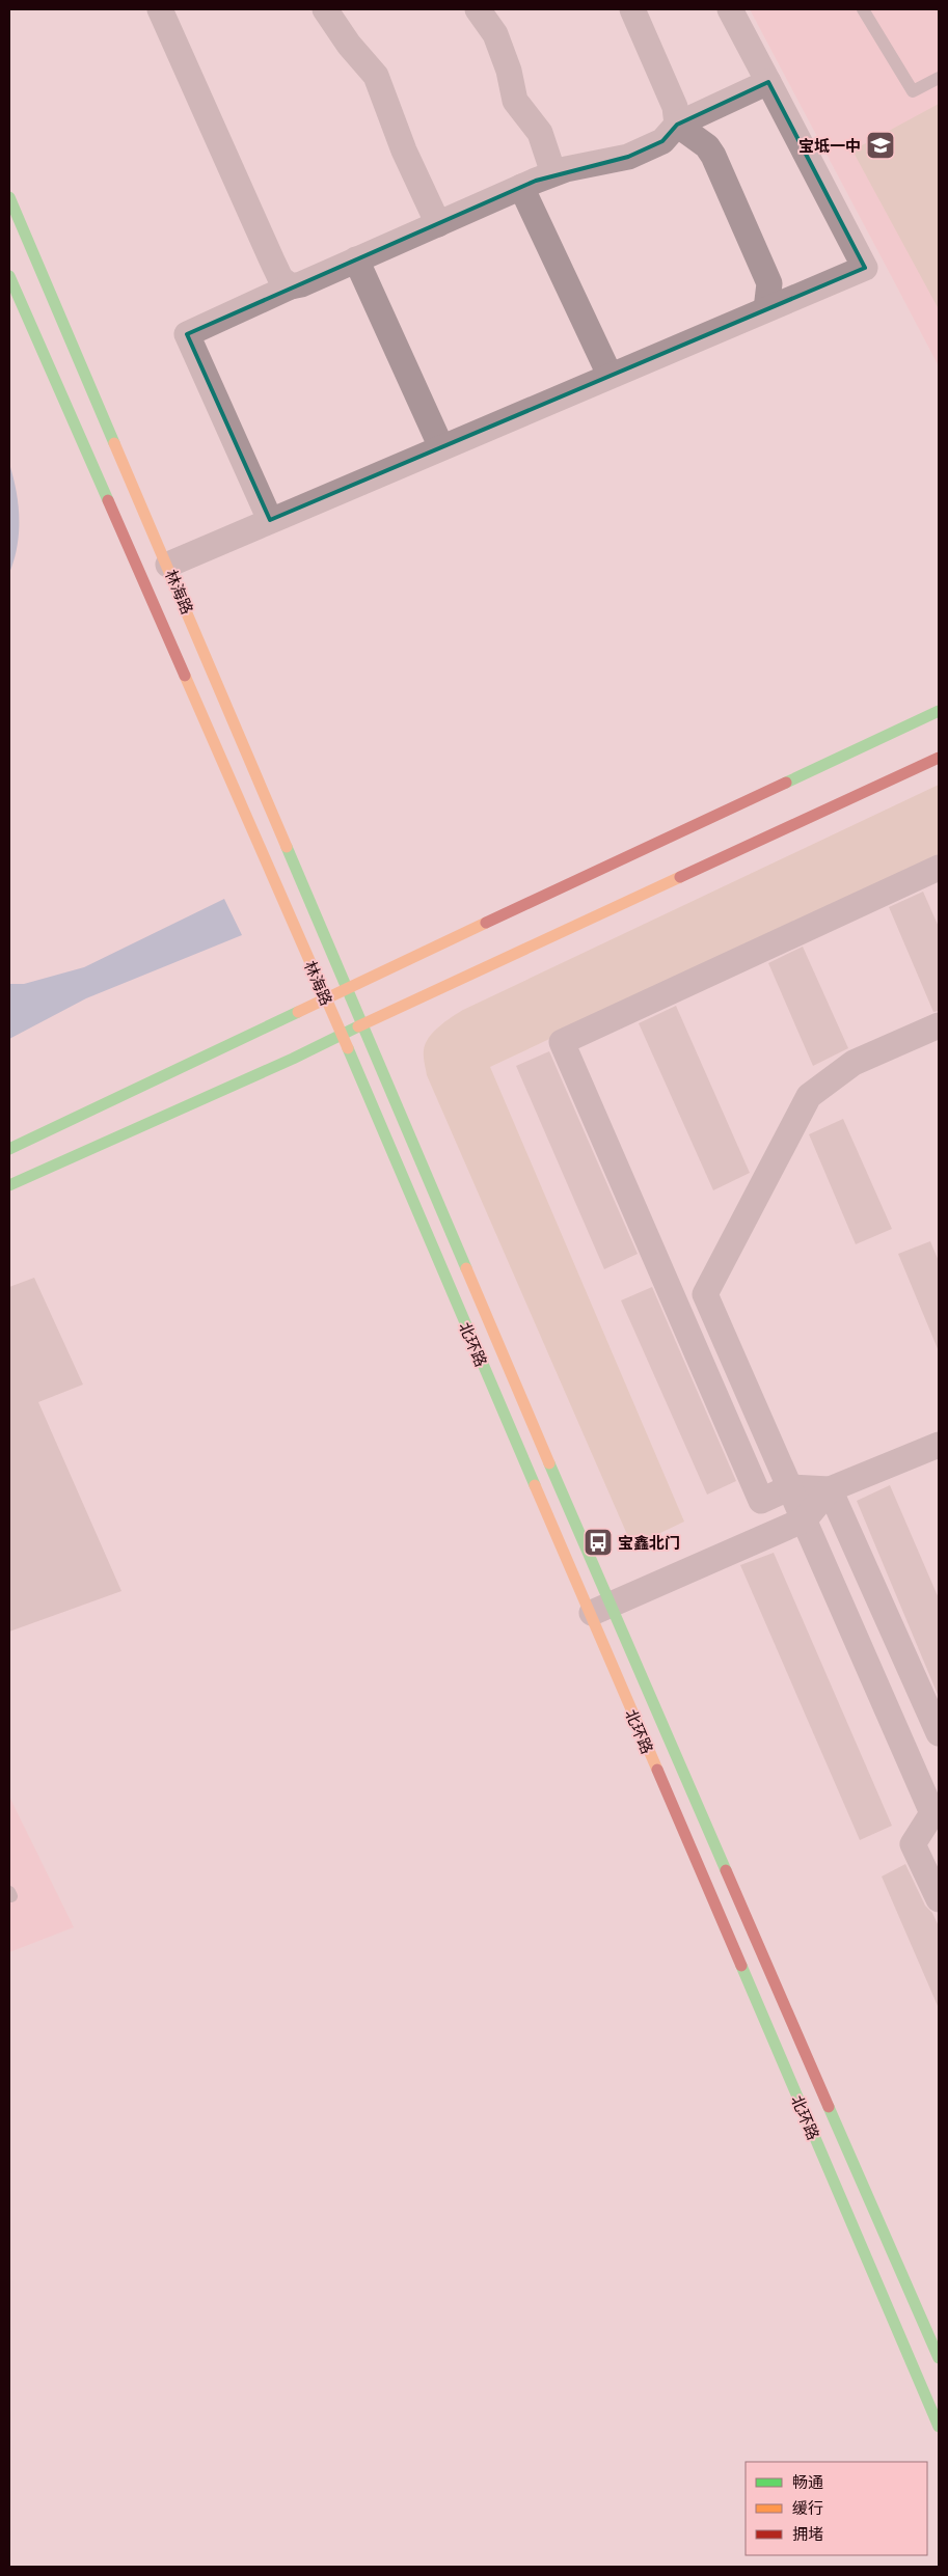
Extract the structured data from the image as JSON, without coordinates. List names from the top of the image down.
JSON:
{
  "streets": {
    "main road": ["林海路", "北环路"]
  },
  "crossings": [
    ["林海路", "北环路"]
  ],
  "places": {
    "school or university": ["宝坻一中"],
    "bus stop": ["宝鑫北门"]
  },
  "legend": ["畅通", "缓行", "拥堵"]
}
